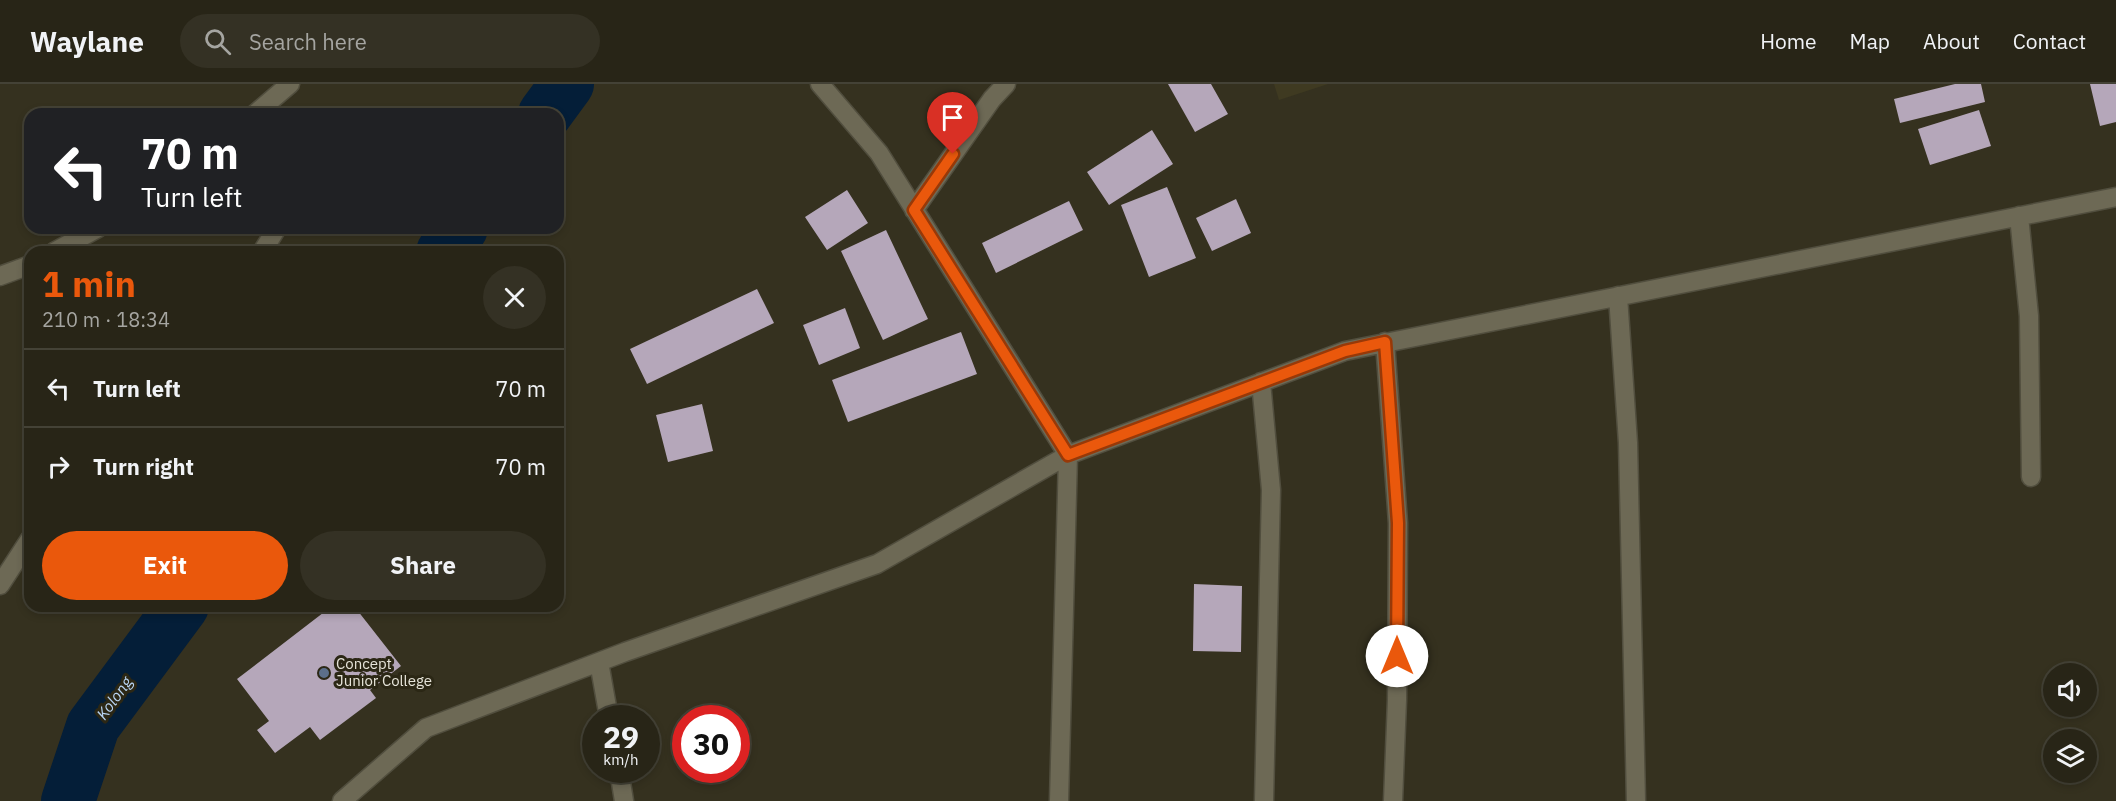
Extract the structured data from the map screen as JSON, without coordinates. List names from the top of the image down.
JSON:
{
  "water": ["Kolong"],
  "places": ["Concept Junior College"],
  "page": {
    "header": "Waylane",
    "search": "Search here",
    "nav": [
      "Home",
      "Map",
      "About",
      "Contact"
    ],
    "turn": ["70 m", "Turn left"],
    "heading": ["1 min", "210 m · 18:34"],
    "list": [
      {
        "name": "Turn left",
        "value": "70 m"
      },
      {
        "name": "Turn right",
        "value": "70 m"
      }
    ],
    "buttons": ["Exit", "Share"],
    "speed": "29 km/h",
    "limit": "30"
  }
}
